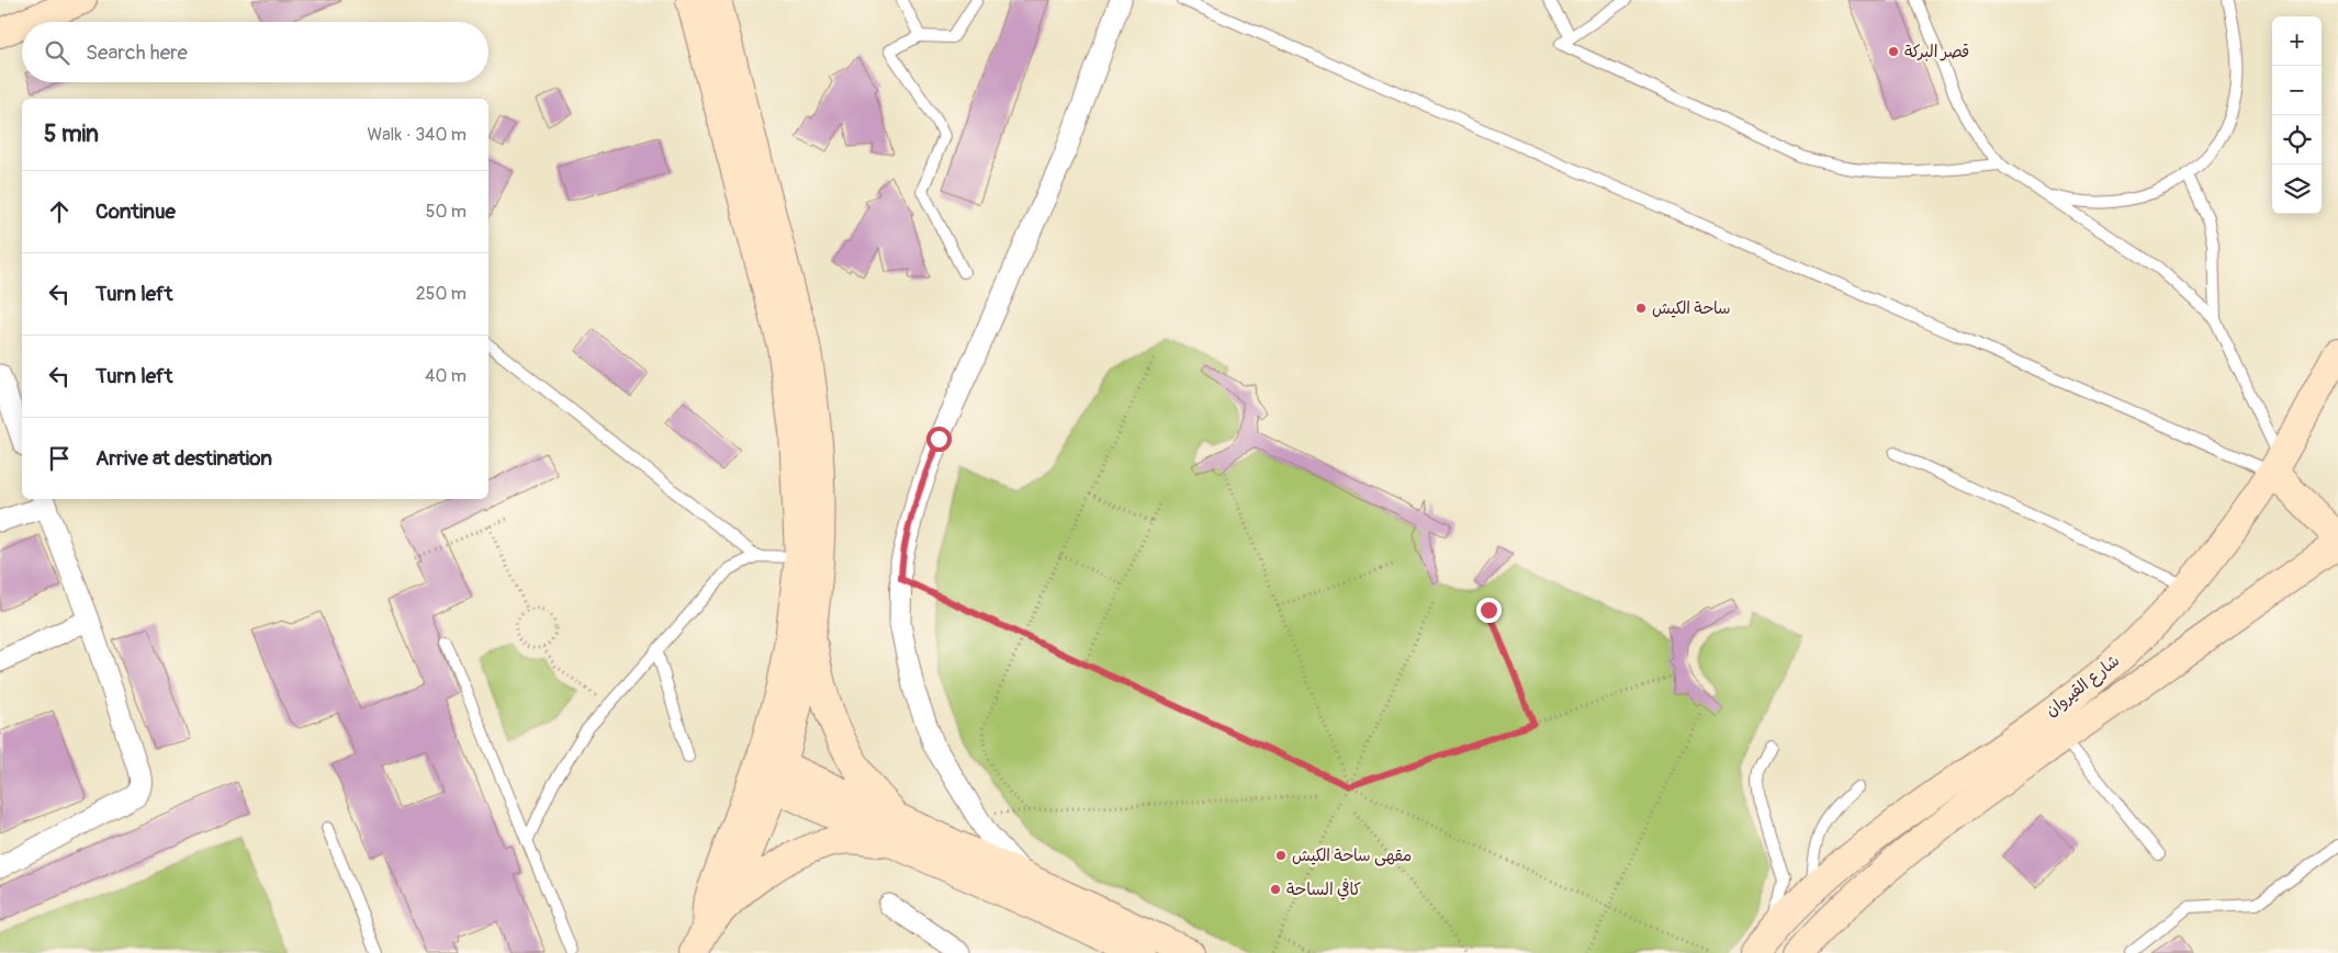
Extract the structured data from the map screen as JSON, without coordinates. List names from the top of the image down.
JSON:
{
  "streets": {
    "main road": ["شارع القيروان"]
  },
  "places": [
    "قصر البركة",
    "ساحة الكيش",
    "مقهى ساحة الكيش",
    "كافي الساحة"
  ],
  "page": {
    "map_buttons": ["+", "−"],
    "search": "Search here",
    "heading": ["5 min", "Walk · 340 m"],
    "list": [
      ["Continue", "50 m"],
      ["Turn left", "250 m"],
      ["Turn left", "40 m"],
      "Arrive at destination"
    ]
  }
}
